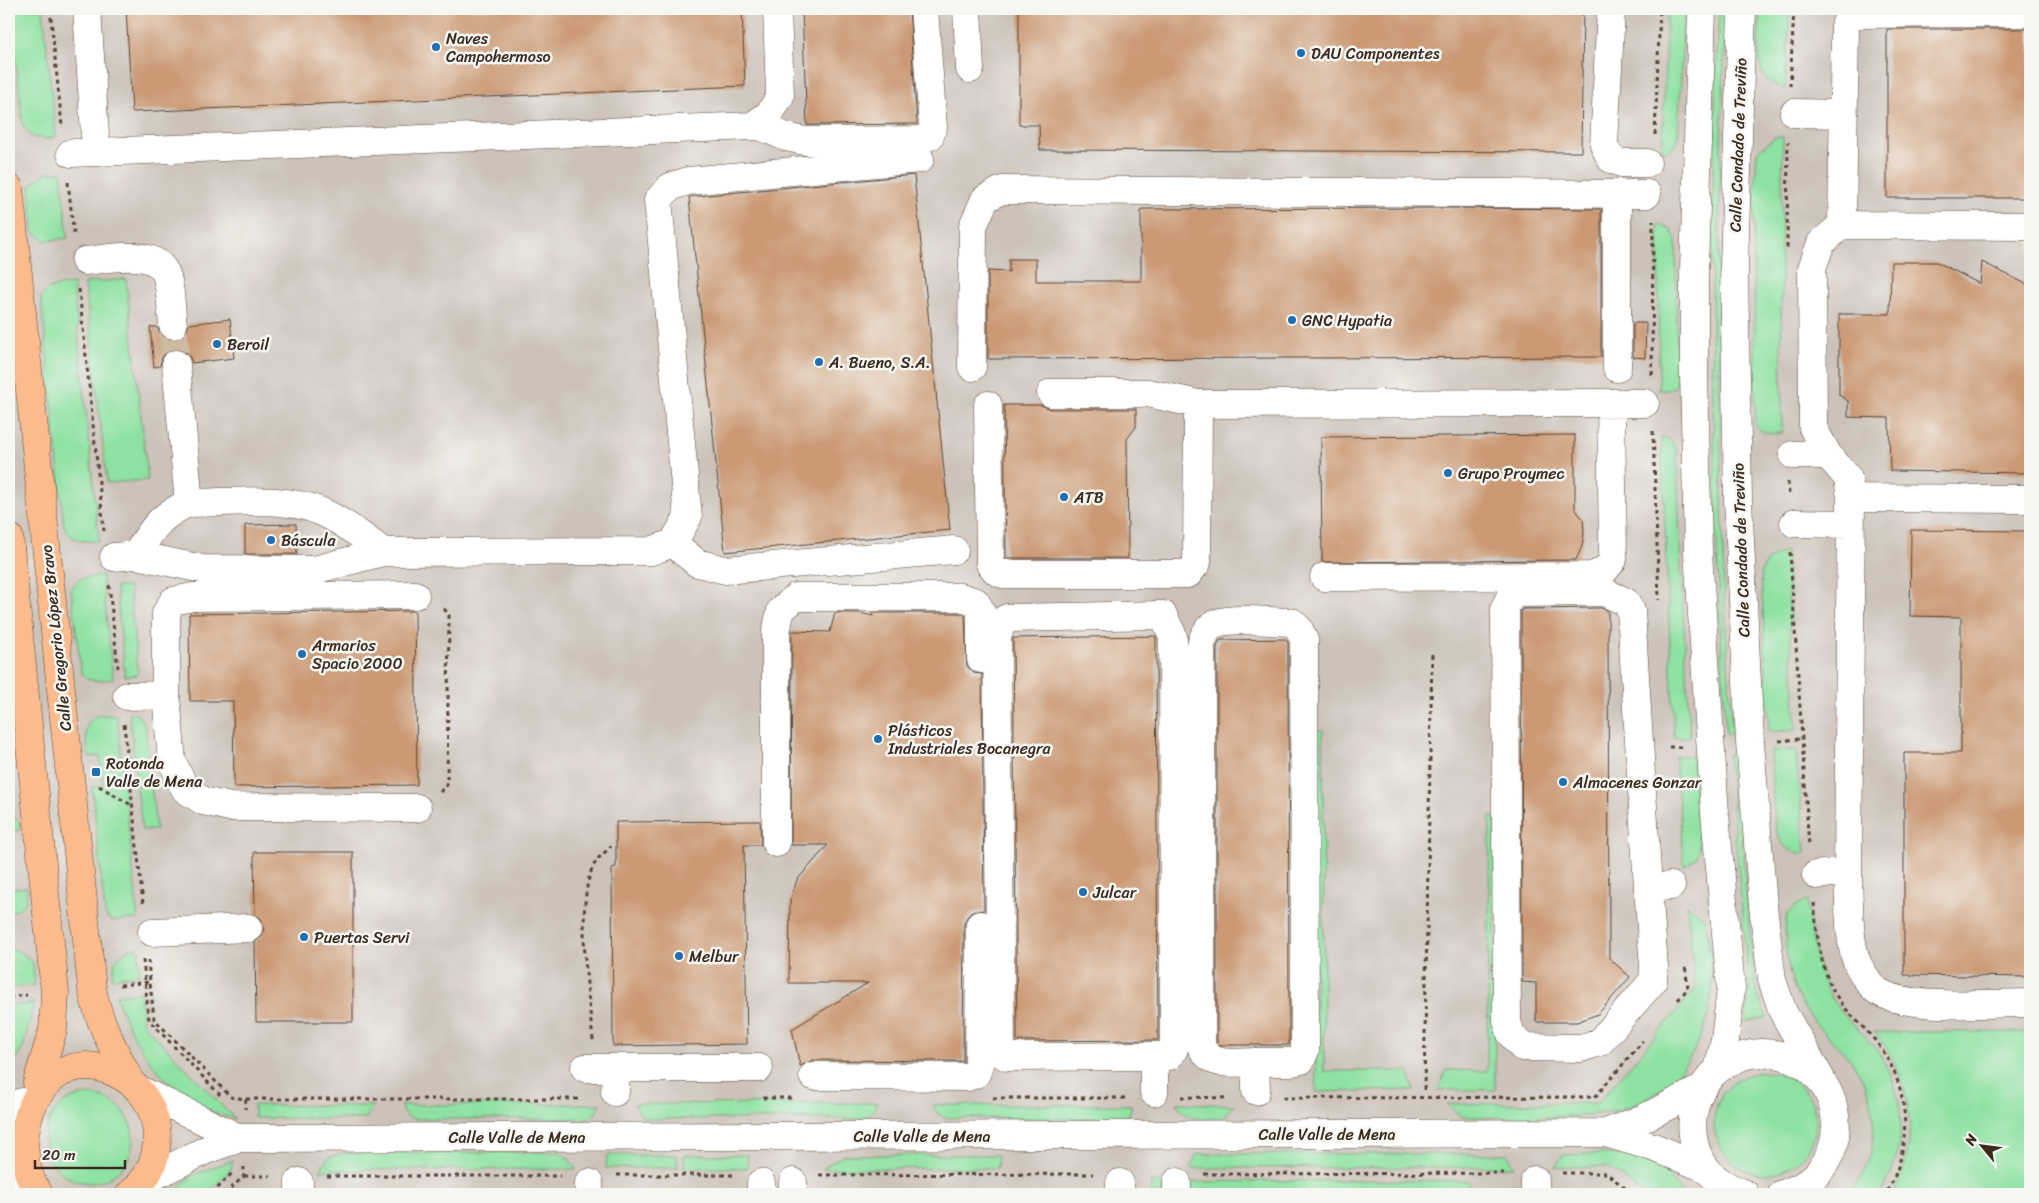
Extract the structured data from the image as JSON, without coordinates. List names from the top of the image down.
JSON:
{
  "streets": {
    "main road": ["Calle Gregorio López Bravo"],
    "street": ["Calle Condado de Treviño", "Calle Valle de Mena"]
  },
  "crossings": [
    ["Calle Condado de Treviño", "Calle Valle de Mena"],
    ["Calle Gregorio López Bravo", "Calle Valle de Mena"]
  ],
  "places": {
    "other": [
      "Naves Campohermoso",
      "DAU Componentes",
      "GNC Hypatia",
      "Beroil",
      "A. Bueno, S.A.",
      "Grupo Proymec",
      "ATB",
      "Báscula",
      "Armarios Spacio 2000",
      "Plásticos Industriales Bocanegra",
      "Almacenes Gonzar",
      "Julcar",
      "Puertas Servi",
      "Melbur"
    ],
    "transit": ["Rotonda Valle de Mena"]
  },
  "scale_bar": "20 m",
  "north": "top left"
}
